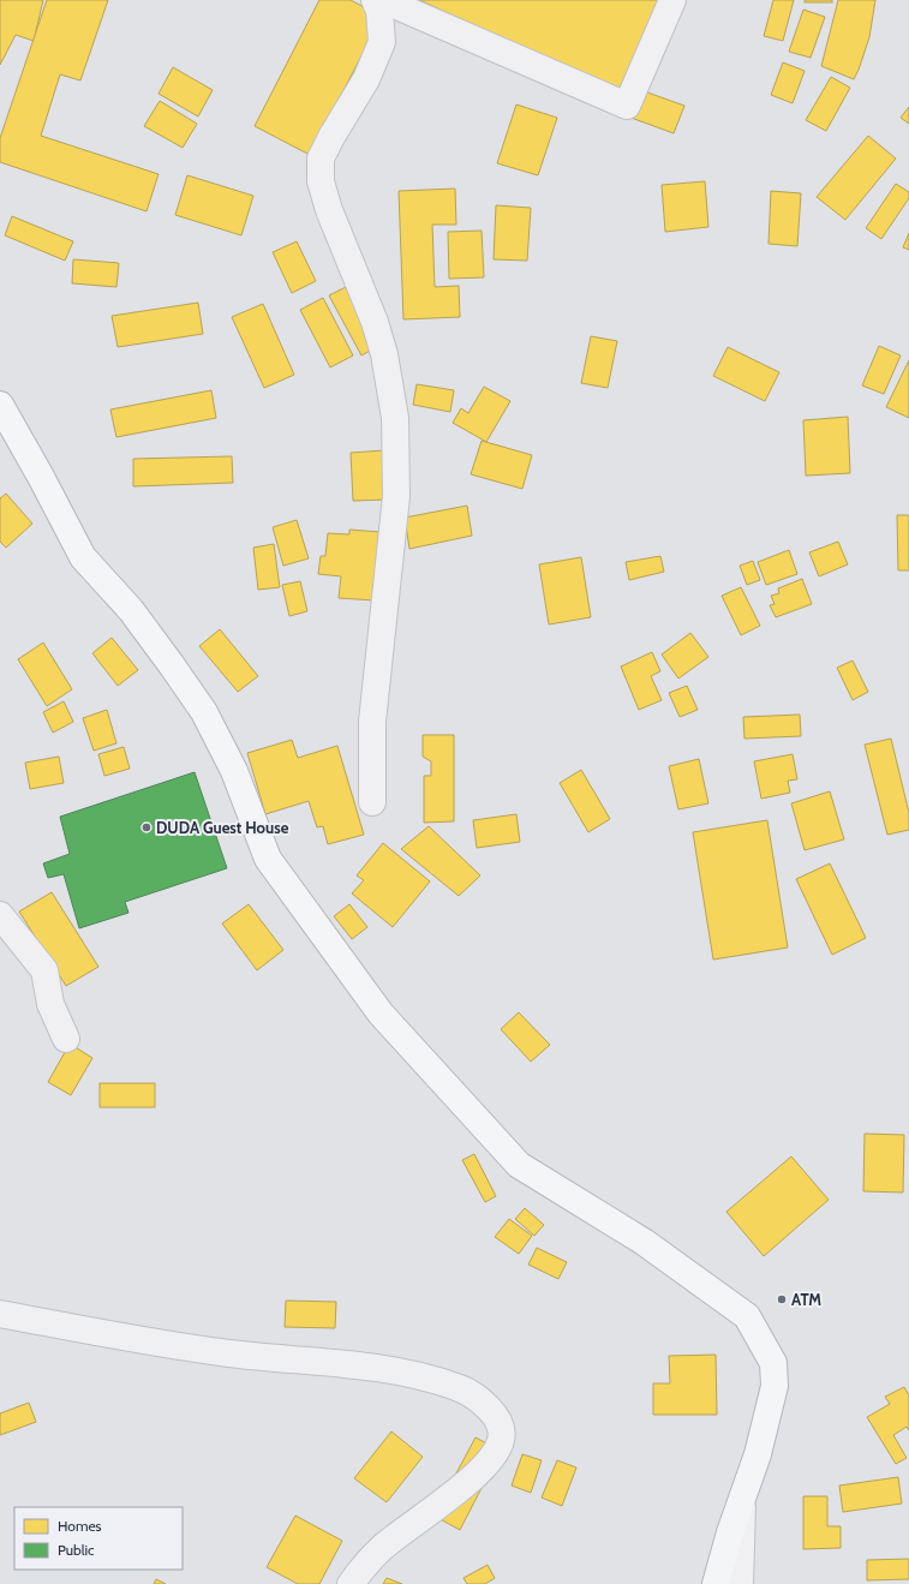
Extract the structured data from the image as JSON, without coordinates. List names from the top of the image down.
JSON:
{
  "places": ["DUDA Guest House", "ATM"],
  "legend": ["Homes", "Public"]
}
